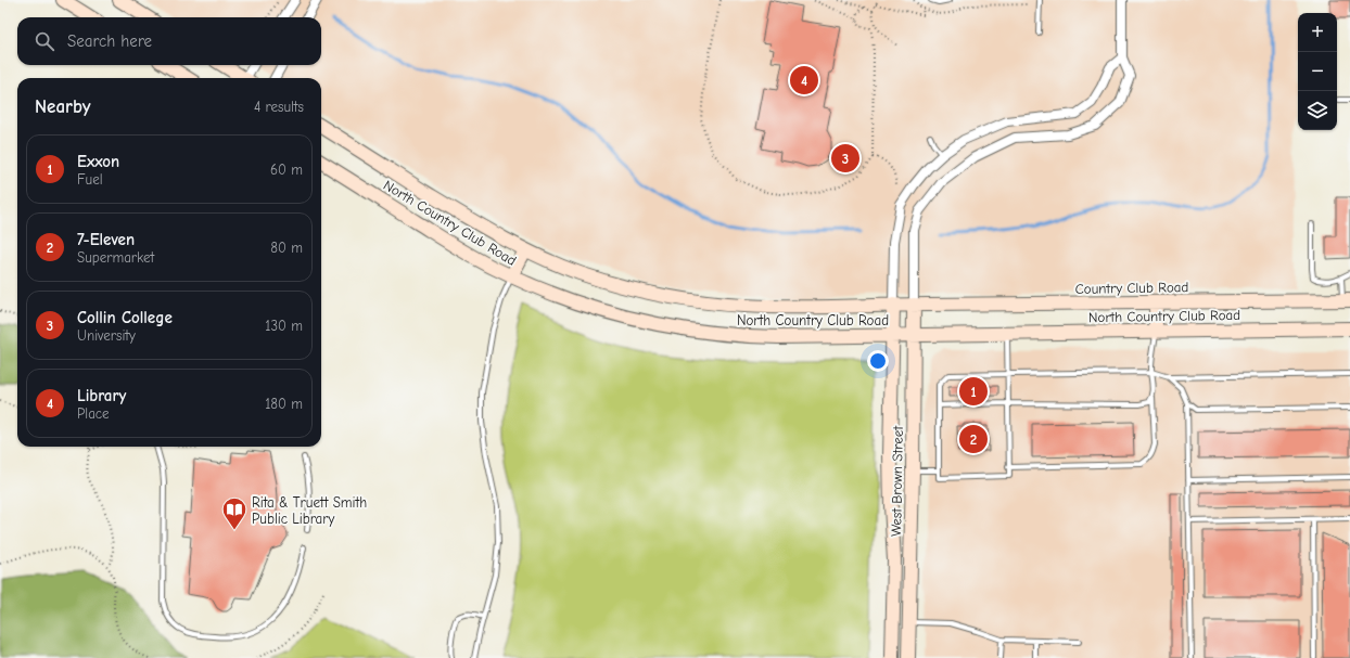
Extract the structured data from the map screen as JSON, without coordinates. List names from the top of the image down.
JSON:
{
  "streets": {
    "main road": ["North Country Club Road", "Country Club Road", "West Brown Street"]
  },
  "crossings": [
    ["North Country Club Road", "Country Club Road"],
    ["North Country Club Road", "West Brown Street"],
    ["Country Club Road", "West Brown Street"]
  ],
  "places": {
    "library": ["Rita & Truett Smith Public Library"]
  },
  "page": {
    "map_buttons": ["+", "−"],
    "search": "Search here",
    "pins": [
      "4",
      "3",
      "1",
      "2"
    ],
    "heading": ["Nearby", "4 results"],
    "list": [
      {
        "mark": "1",
        "name": "Exxon",
        "note": "Fuel",
        "value": "60 m"
      },
      {
        "mark": "2",
        "name": "7-Eleven",
        "note": "Supermarket",
        "value": "80 m"
      },
      {
        "mark": "3",
        "name": "Collin College",
        "note": "University",
        "value": "130 m"
      },
      {
        "mark": "4",
        "name": "Library",
        "note": "Place",
        "value": "180 m"
      }
    ]
  }
}
